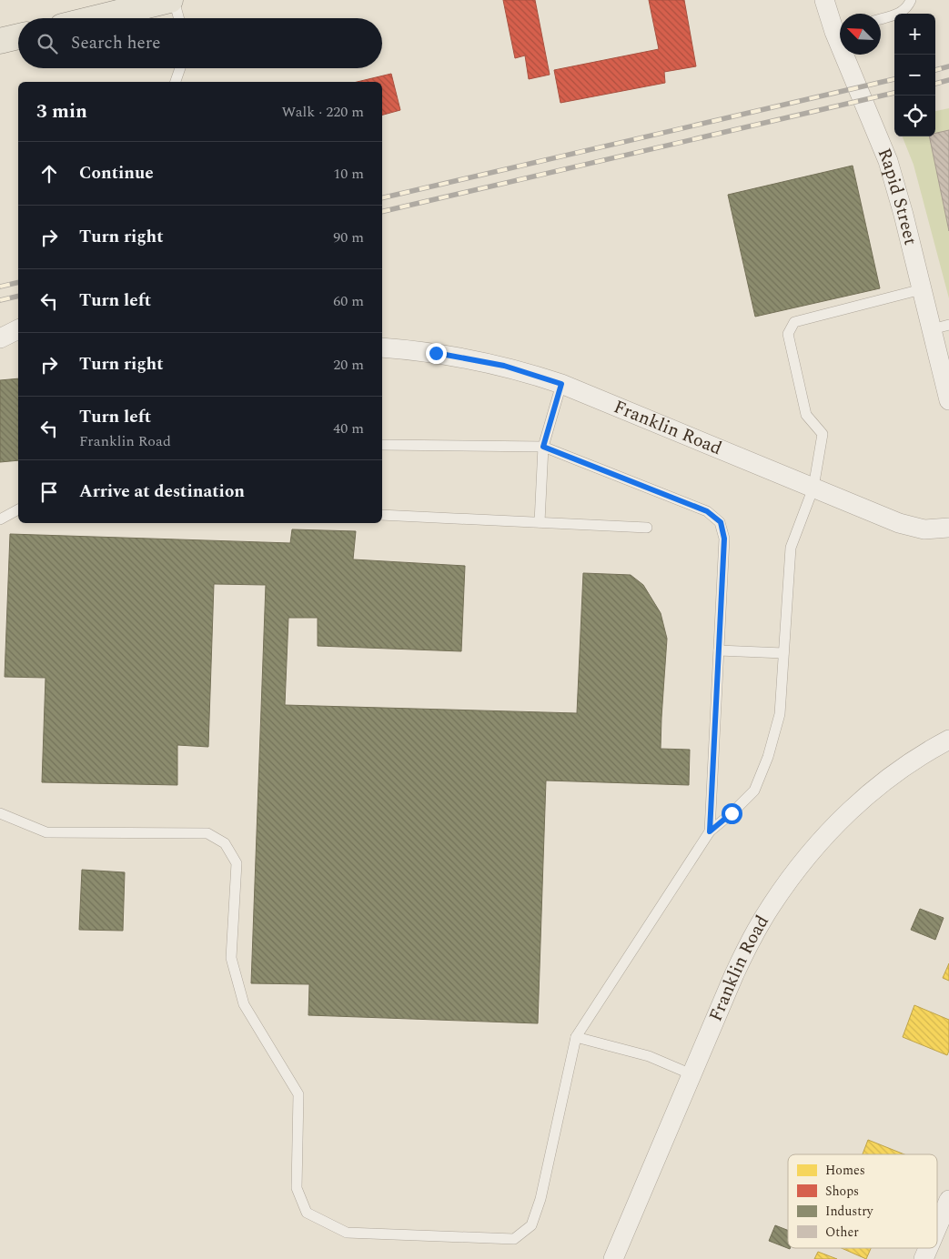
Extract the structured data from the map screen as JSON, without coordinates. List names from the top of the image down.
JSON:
{
  "streets": {
    "street": ["Rapid Street", "Franklin Road"]
  },
  "legend": [
    "Homes",
    "Shops",
    "Industry",
    "Other"
  ],
  "north": "top left",
  "page": {
    "map_buttons": ["+", "−"],
    "search": "Search here",
    "heading": ["3 min", "Walk · 220 m"],
    "list": [
      ["Continue", "10 m"],
      ["Turn right", "90 m"],
      ["Turn left", "60 m"],
      ["Turn right", "20 m"],
      ["Turn left", "Franklin Road", "40 m"],
      "Arrive at destination"
    ]
  }
}
